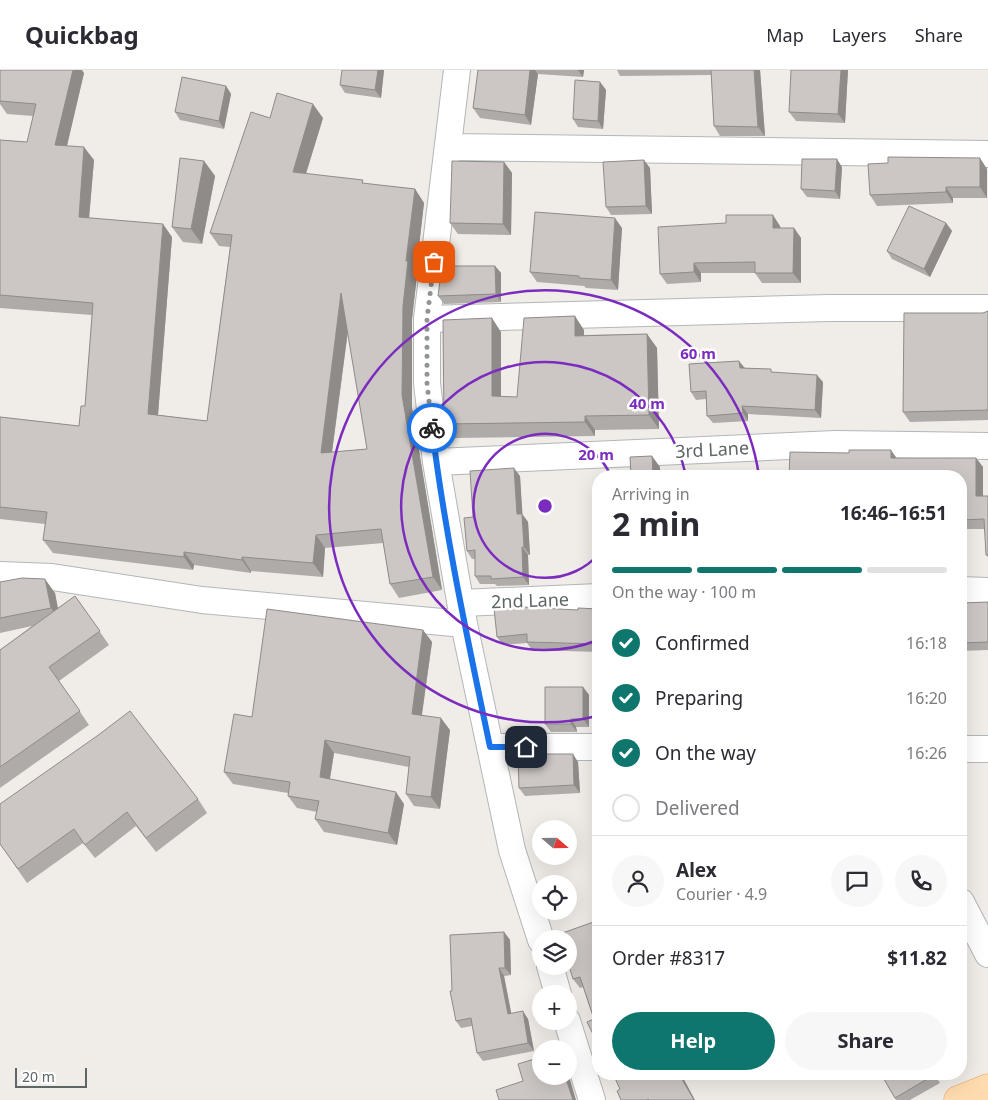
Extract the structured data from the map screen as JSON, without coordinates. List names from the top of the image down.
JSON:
{
  "streets": {
    "street": ["3rd Lane", "2nd Lane"]
  },
  "scale_bar": "20 m",
  "north": "right",
  "page": {
    "header": "Quickbag",
    "nav": ["Map", "Layers", "Share"],
    "heading": ["2 min", "Arriving in", "16:46–16:51"],
    "panel": [
      "Alex",
      "Courier · 4.9",
      "Order #8317",
      "$11.82"
    ],
    "bar": "On the way · 100 m",
    "list": [
      ["Confirmed", "16:18"],
      ["Preparing", "16:20"],
      ["On the way", "16:26"],
      "Delivered"
    ],
    "map_buttons": ["+", "−"],
    "buttons": ["Help", "Share"],
    "scale": "20 m"
  },
  "rings": ["60 m", "40 m", "20 m"]
}
